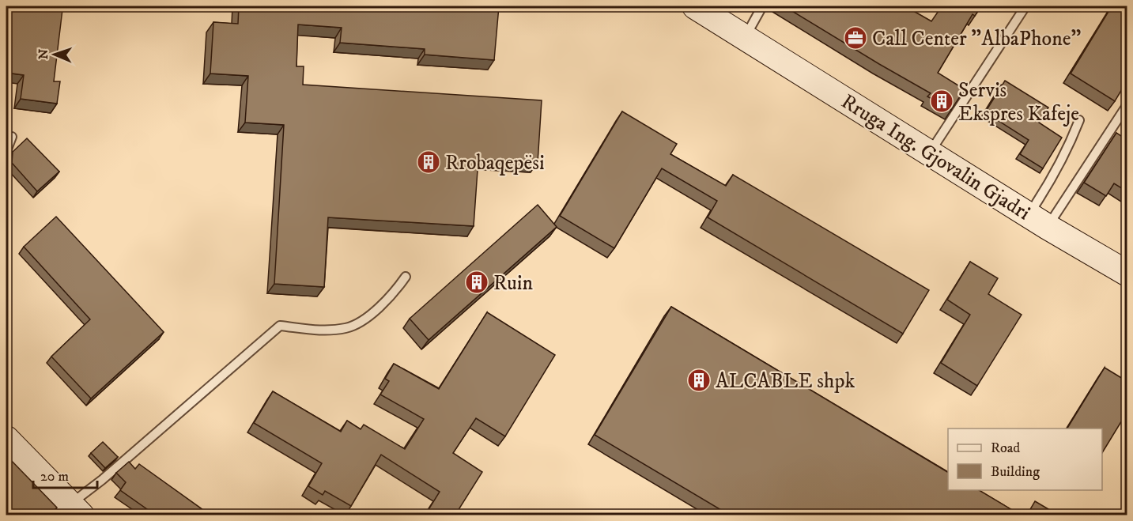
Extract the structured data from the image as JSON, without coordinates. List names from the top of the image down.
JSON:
{
  "streets": {
    "main road": ["Rruga Ing. Gjovalin Gjadri"]
  },
  "places": {
    "office": ["Call Center \"AlbaPhone\""],
    "building": [
      "Servis Ekspres Kafeje",
      "Rrobaqepësi",
      "Ruin",
      "ALCABLE shpk"
    ]
  },
  "legend": ["Road", "Building"],
  "scale_bar": "20 m",
  "north": "left"
}
